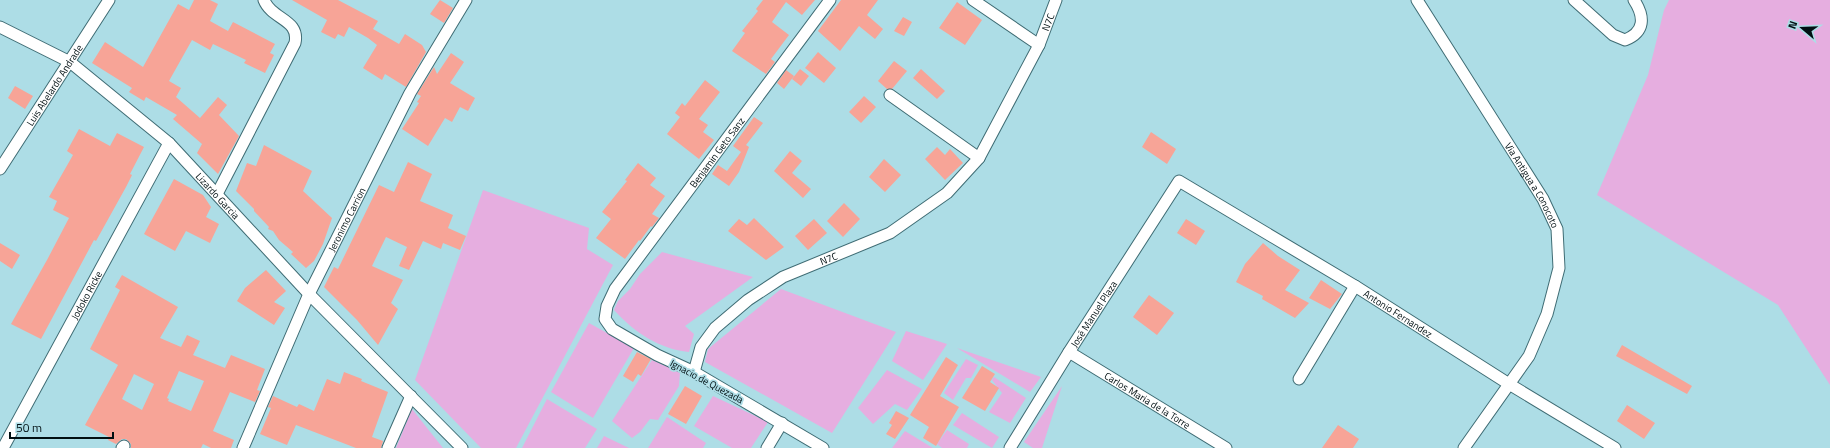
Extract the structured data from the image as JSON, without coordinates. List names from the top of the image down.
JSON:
{
  "streets": {
    "street": [
      "N7C",
      "Luis Abelardo Andrade",
      "Benjamin Geto Sanz",
      "Via Antigua a Conocoto",
      "Lizardo Garcia",
      "Jeronimo Carrion",
      "Jodoko Ricke",
      "Antonio Fernandez",
      "José Manuel Plaza",
      "Ignacio de Quezada",
      "Carlos Maria de la Torre"
    ]
  },
  "crossings": [
    ["N7C", "Ignacio de Quezada"],
    ["Luis Abelardo Andrade", "Lizardo Garcia"],
    ["Benjamin Geto Sanz", "Ignacio de Quezada"],
    ["Via Antigua a Conocoto", "Antonio Fernandez"],
    ["Lizardo Garcia", "Jeronimo Carrion"],
    ["Lizardo Garcia", "Jodoko Ricke"],
    ["Antonio Fernandez", "José Manuel Plaza"],
    ["José Manuel Plaza", "Carlos Maria de la Torre"]
  ],
  "scale_bar": "50 m",
  "north": "left"
}
